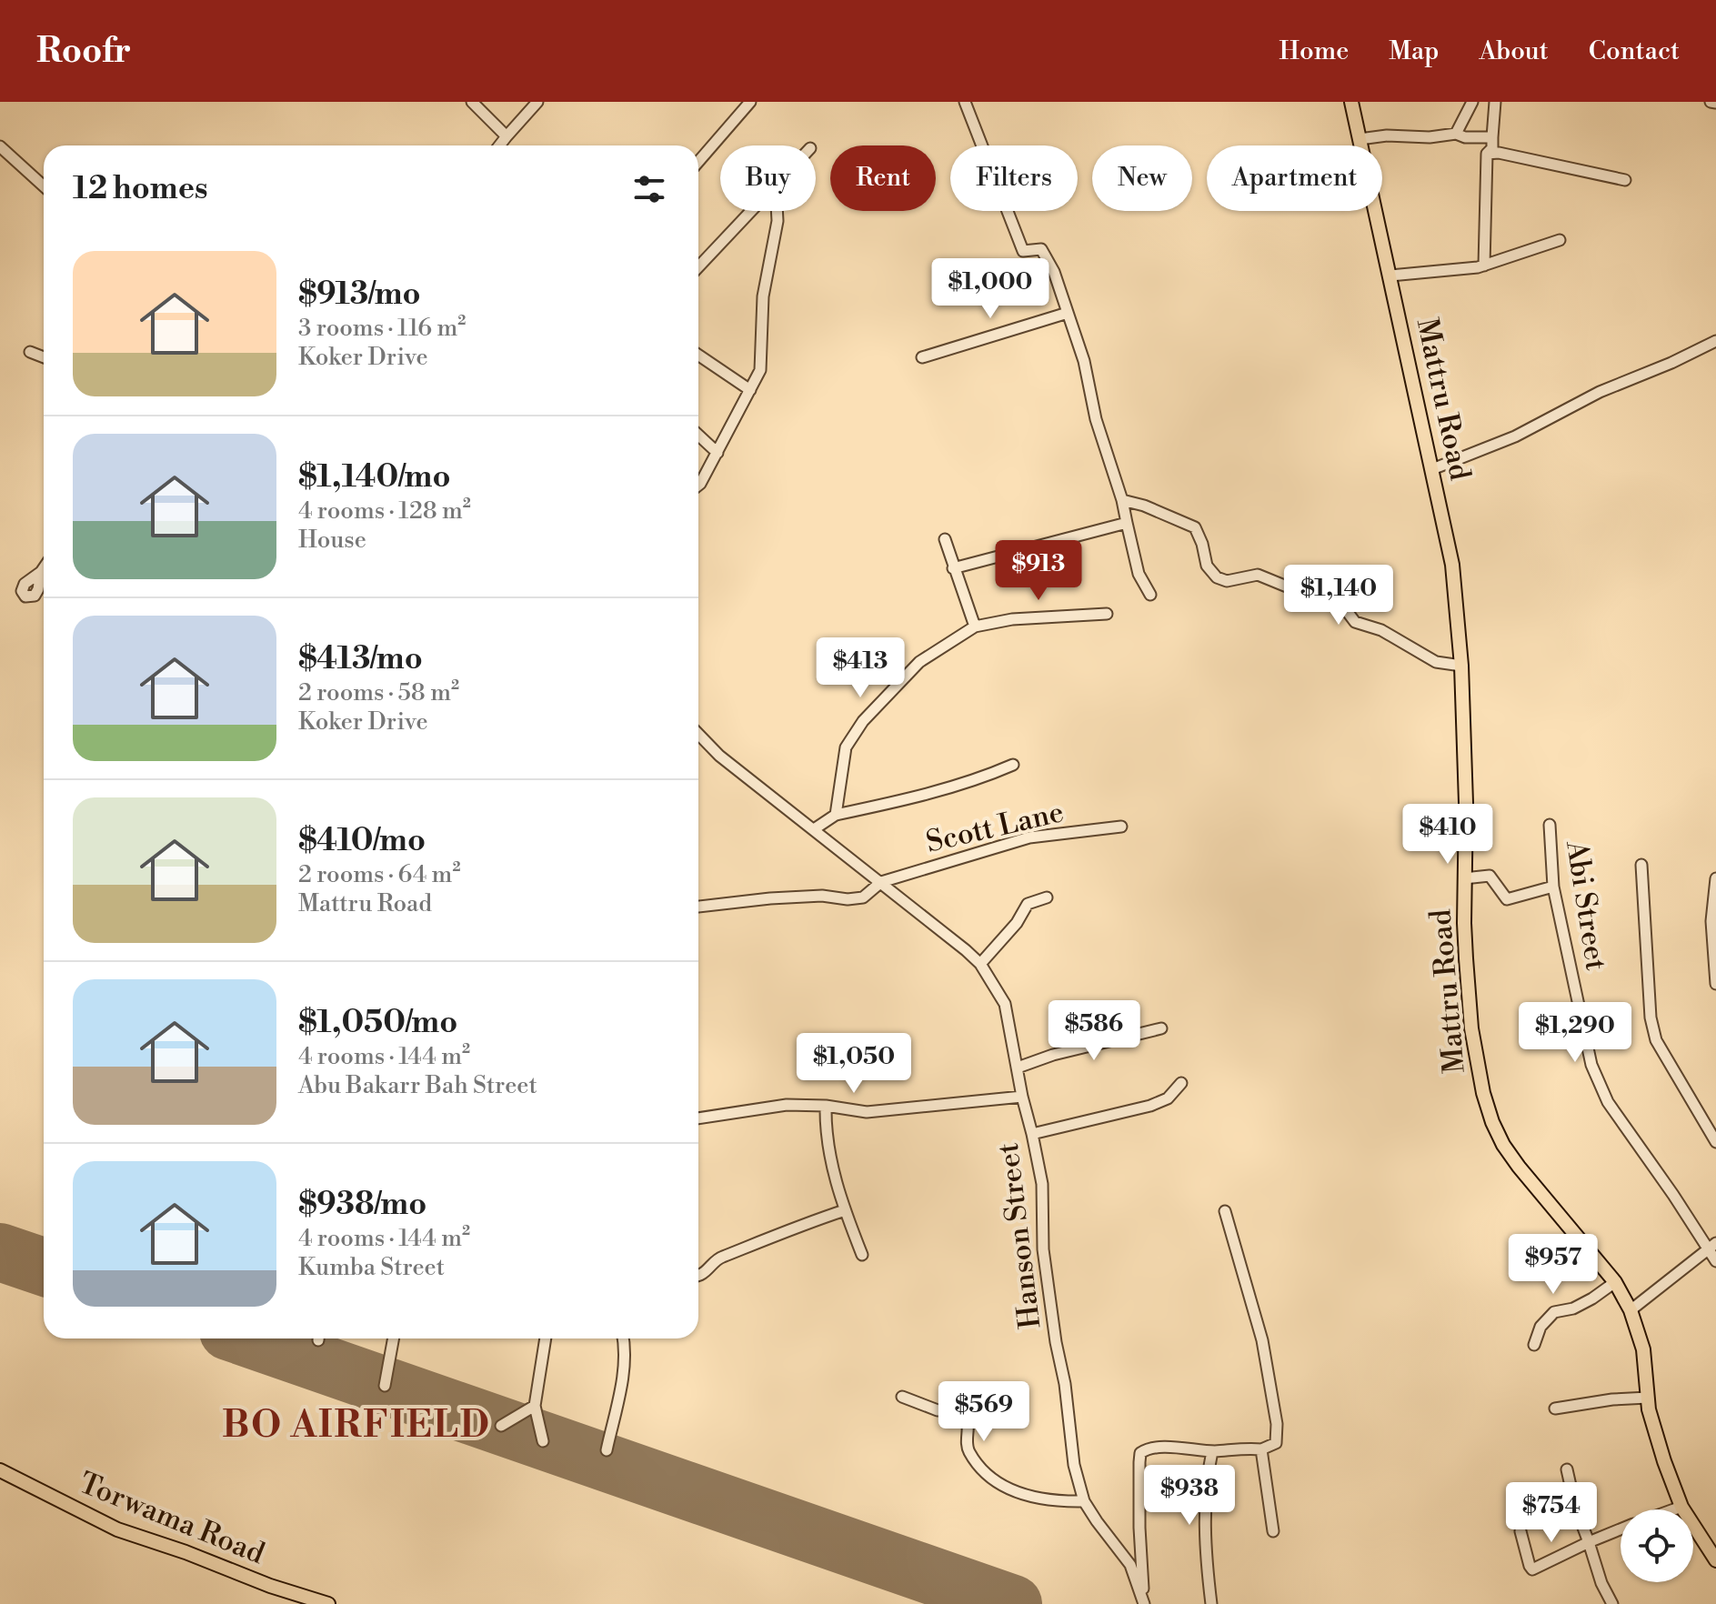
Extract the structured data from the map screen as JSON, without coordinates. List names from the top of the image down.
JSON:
{
  "streets": {
    "main road": ["Mattru Road", "Torwama Road"],
    "street": ["Scott Lane", "Abi Street", "Hanson Street"]
  },
  "crossings": [
    ["Scott Lane", "Hanson Street"]
  ],
  "districts": ["BO AIRFIELD"],
  "page": {
    "header": "Roofr",
    "nav": [
      "Home",
      "Map",
      "About",
      "Contact"
    ],
    "chip": [
      "Buy",
      "Rent",
      "Filters",
      "New",
      "Apartment"
    ],
    "heading": "12 homes",
    "list": [
      {
        "name": "$913/mo",
        "note": "3 rooms · 116 m² · Koker Drive"
      },
      {
        "name": "$1,140/mo",
        "note": "4 rooms · 128 m² · House"
      },
      {
        "name": "$413/mo",
        "note": "2 rooms · 58 m² · Koker Drive"
      },
      {
        "name": "$410/mo",
        "note": "2 rooms · 64 m² · Mattru Road"
      },
      {
        "name": "$1,050/mo",
        "note": "4 rooms · 144 m² · Abu Bakarr Bah Street"
      },
      {
        "name": "$938/mo",
        "note": "4 rooms · 144 m² · Kumba Street"
      }
    ],
    "price": [
      "$1,000",
      "$913",
      "$1,140",
      "$413",
      "$410",
      "$586",
      "$1,290",
      "$1,050",
      "$957",
      "$569",
      "$938",
      "$754"
    ]
  }
}
